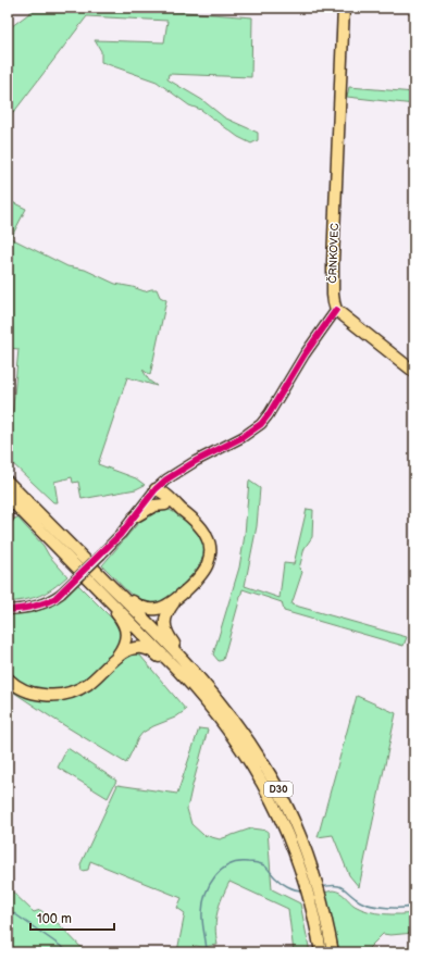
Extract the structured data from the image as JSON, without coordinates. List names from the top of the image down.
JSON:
{
  "streets": {
    "main road": ["ČRNKOVEC", "D30"]
  },
  "scale_bar": "100 m"
}
